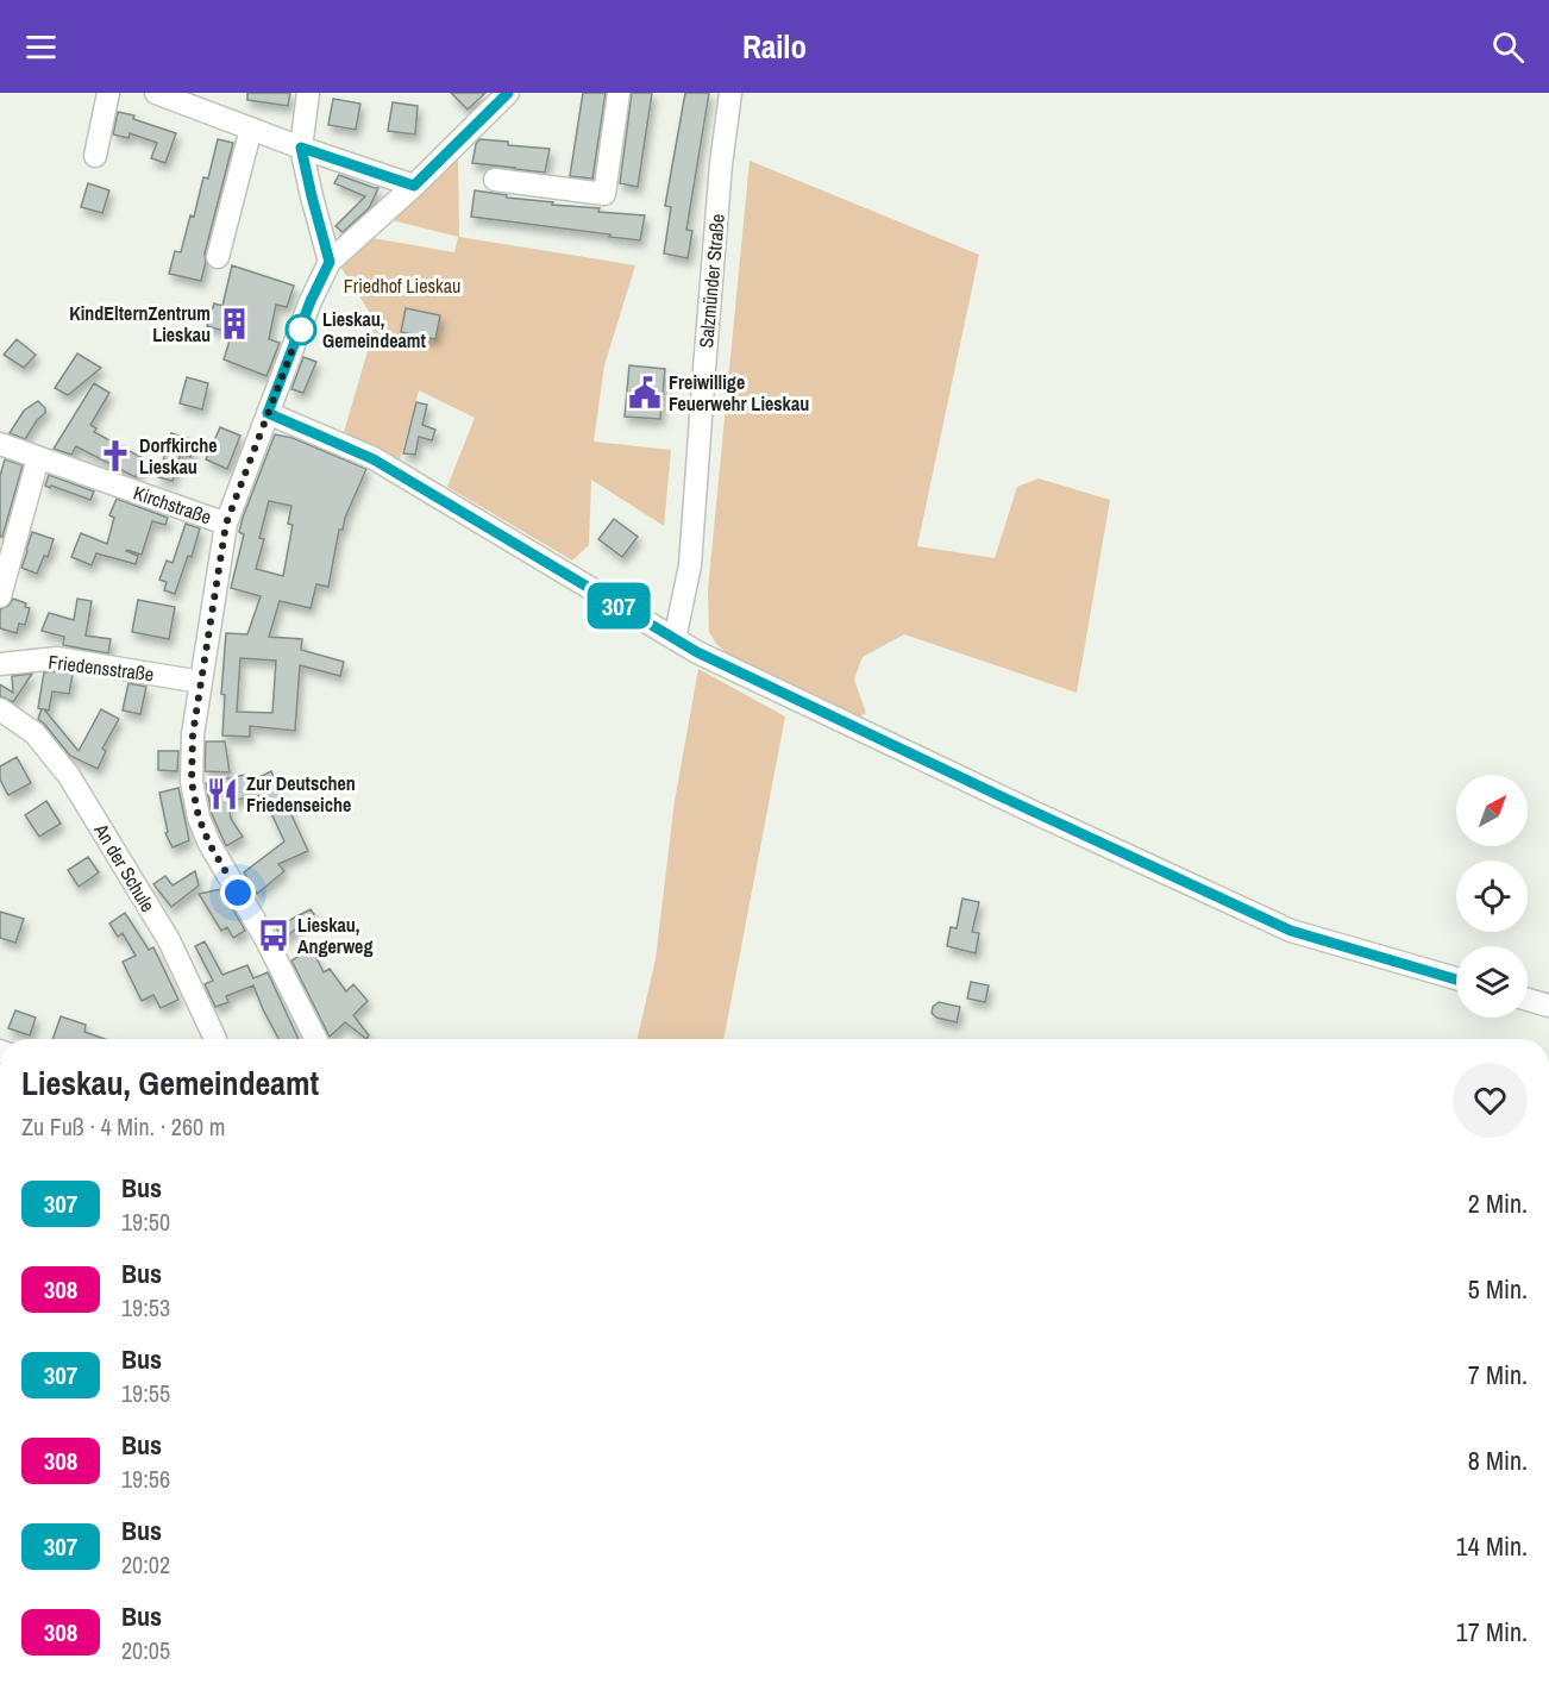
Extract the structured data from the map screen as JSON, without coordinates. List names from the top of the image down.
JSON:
{
  "streets": {
    "street": [
      "Salzmünder Straße",
      "Kirchstraße",
      "Friedensstraße",
      "An der Schule"
    ]
  },
  "parks": ["Friedhof Lieskau"],
  "places": {
    "building": ["KindElternZentrum Lieskau"],
    "other": ["Lieskau, Gemeindeamt"],
    "public building": ["Freiwillige Feuerwehr Lieskau"],
    "church": ["Dorfkirche Lieskau"],
    "restaurant": ["Zur Deutschen Friedenseiche"],
    "bus stop": ["Lieskau, Angerweg"]
  },
  "lines": ["bus line 307"],
  "north": "top right",
  "page": {
    "header": "Railo",
    "on_map": "307",
    "heading": ["Lieskau, Gemeindeamt", "Zu Fuß · 4 Min. · 260 m"],
    "list": [
      {
        "mark": "307",
        "name": "Bus",
        "note": "19:50",
        "value": "2 Min."
      },
      {
        "mark": "308",
        "name": "Bus",
        "note": "19:53",
        "value": "5 Min."
      },
      {
        "mark": "307",
        "name": "Bus",
        "note": "19:55",
        "value": "7 Min."
      },
      {
        "mark": "308",
        "name": "Bus",
        "note": "19:56",
        "value": "8 Min."
      },
      {
        "mark": "307",
        "name": "Bus",
        "note": "20:02",
        "value": "14 Min."
      },
      {
        "mark": "308",
        "name": "Bus",
        "note": "20:05",
        "value": "17 Min."
      }
    ]
  }
}
